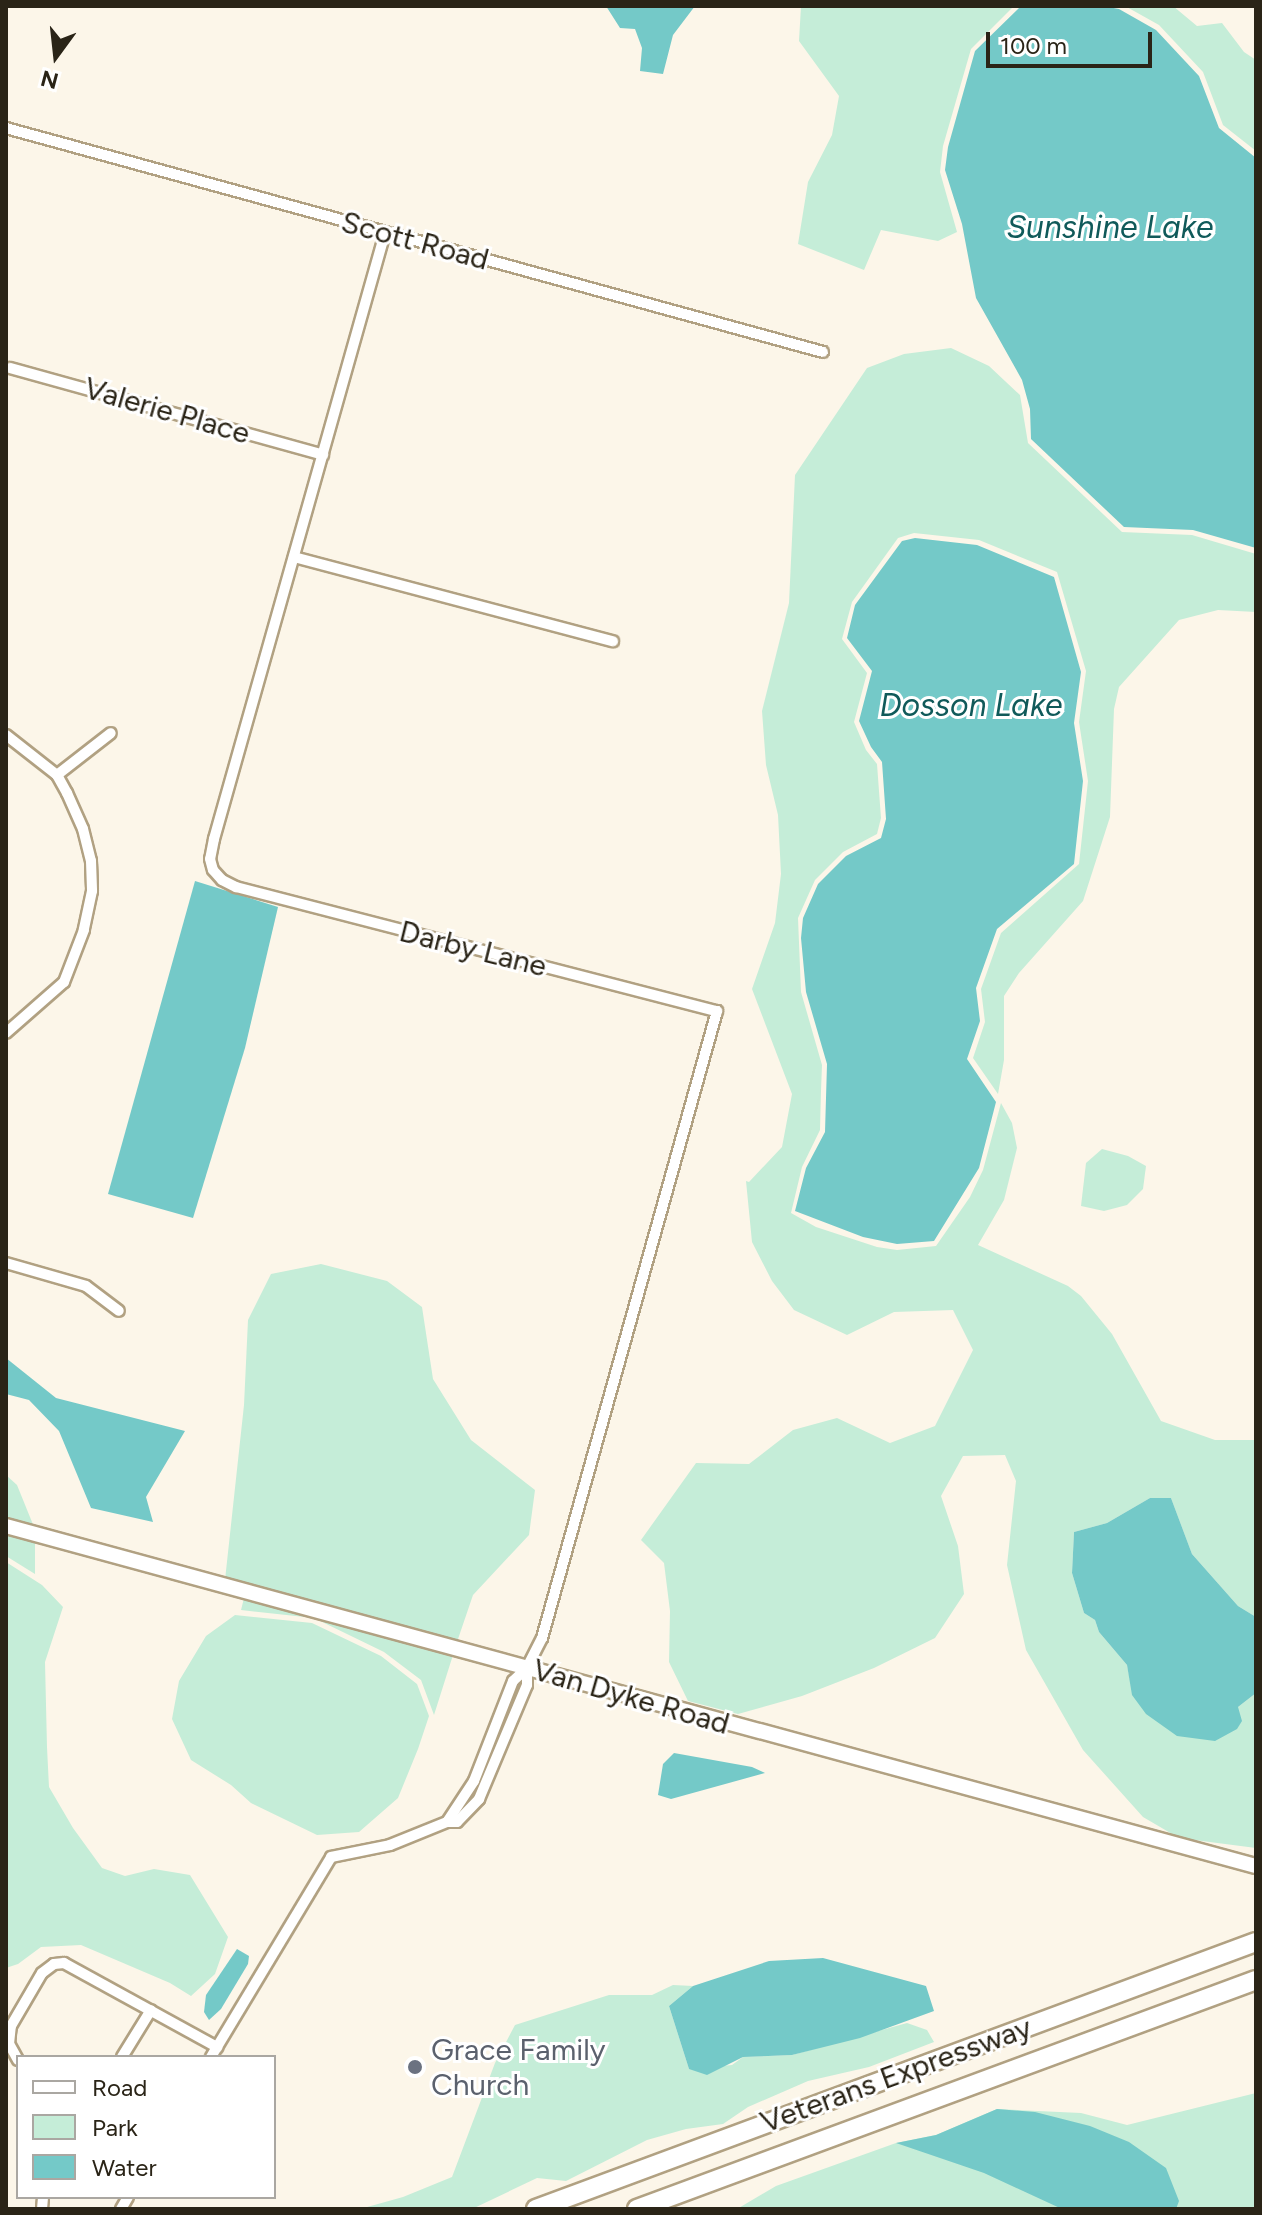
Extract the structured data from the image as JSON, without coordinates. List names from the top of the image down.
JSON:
{
  "streets": {
    "highway": ["Veterans Expressway"],
    "main road": ["Van Dyke Road"],
    "street": ["Scott Road", "Valerie Place", "Darby Lane"]
  },
  "crossings": [
    ["Scott Road", "Darby Lane"],
    ["Valerie Place", "Darby Lane"],
    ["Darby Lane", "Van Dyke Road"]
  ],
  "water": ["Sunshine Lake", "Dosson Lake"],
  "places": ["Grace Family Church"],
  "legend": ["Road", "Park", "Water"],
  "scale_bar": "100 m",
  "north": "bottom"
}
